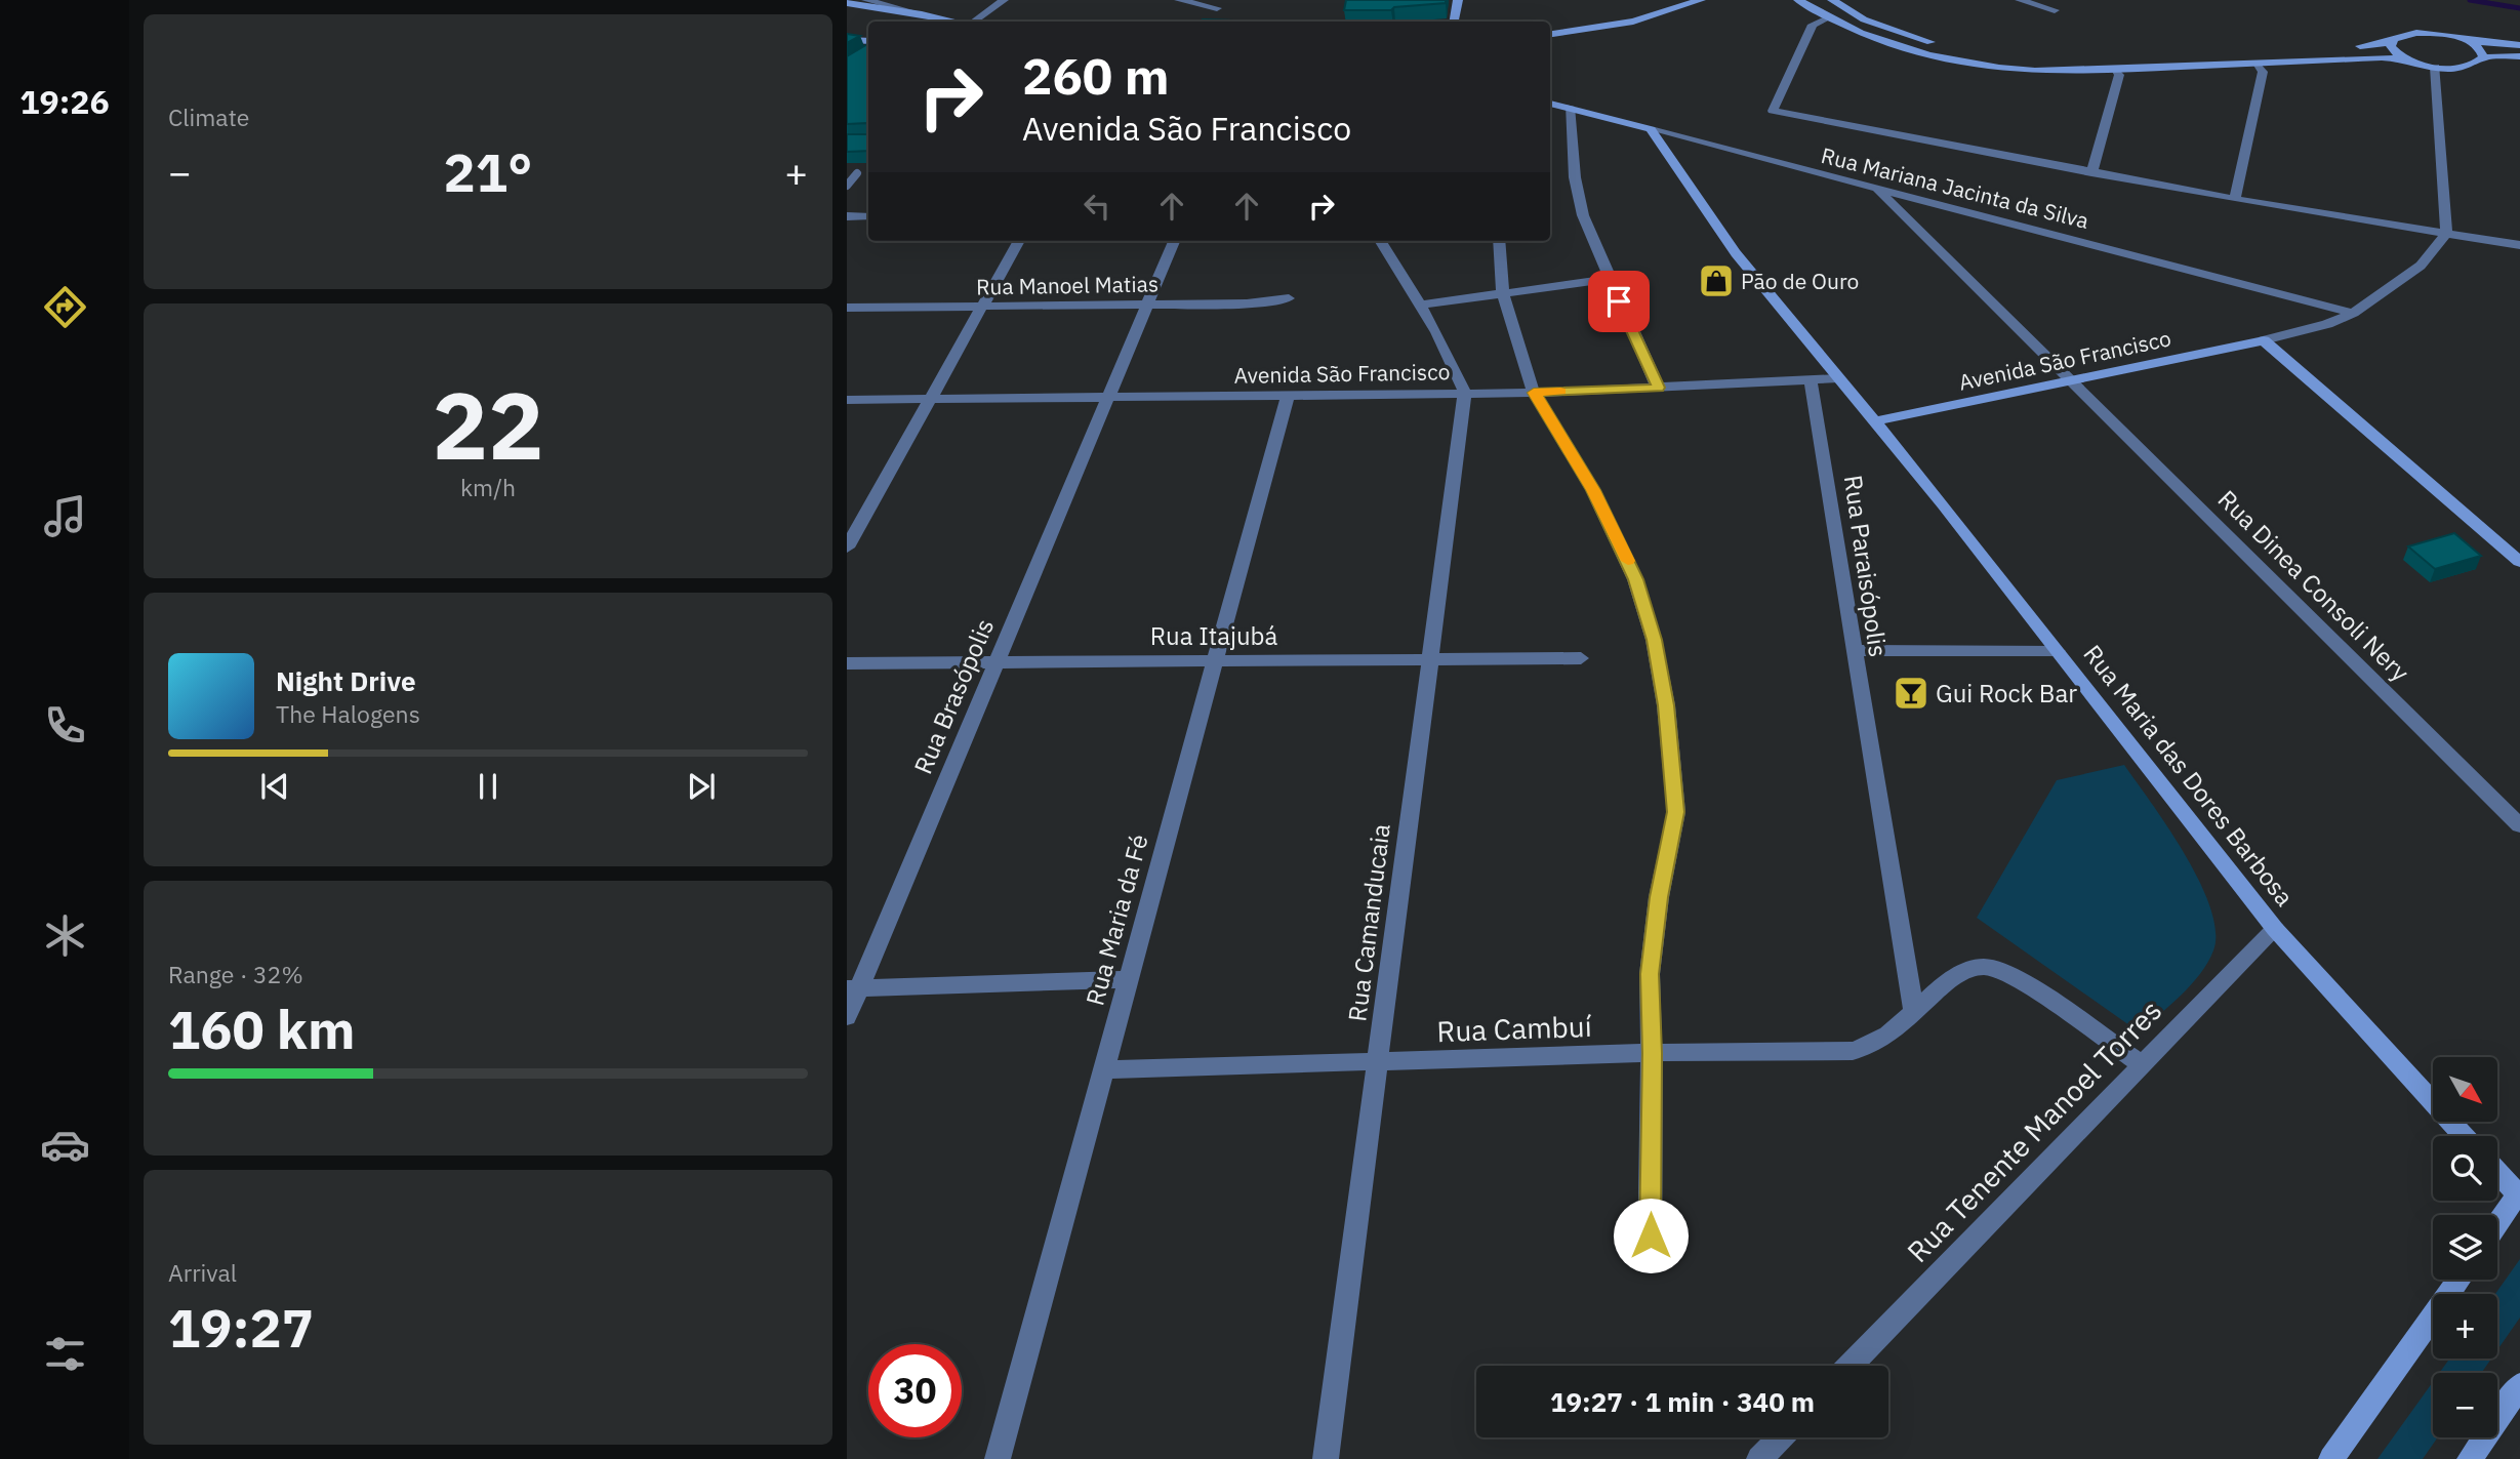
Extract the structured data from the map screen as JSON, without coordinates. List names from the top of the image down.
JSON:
{
  "streets": {
    "street": [
      "Rua Mariana Jacinta da Silva",
      "Rua Manoel Matias",
      "Avenida São Francisco",
      "Rua Paraisópolis",
      "Rua Dinea Consoli Nery",
      "Rua Itajubá",
      "Rua Brasópolis",
      "Rua Maria das Dores Barbosa",
      "Rua Maria da Fé",
      "Rua Camanducaia",
      "Rua Cambuí",
      "Rua Tenente Manoel Torres"
    ]
  },
  "crossings": [
    ["Rua Mariana Jacinta da Silva", "Rua Dinea Consoli Nery"],
    ["Rua Mariana Jacinta da Silva", "Rua Maria das Dores Barbosa"],
    ["Rua Manoel Matias", "Rua Brasópolis"],
    ["Avenida São Francisco", "Rua Paraisópolis"],
    ["Avenida São Francisco", "Rua Dinea Consoli Nery"],
    ["Avenida São Francisco", "Rua Brasópolis"],
    ["Avenida São Francisco", "Rua Maria das Dores Barbosa"],
    ["Avenida São Francisco", "Rua Maria da Fé"],
    ["Avenida São Francisco", "Rua Camanducaia"],
    ["Rua Paraisópolis", "Rua Cambuí"],
    ["Rua Itajubá", "Rua Brasópolis"],
    ["Rua Itajubá", "Rua Maria da Fé"],
    ["Rua Itajubá", "Rua Camanducaia"],
    ["Rua Maria das Dores Barbosa", "Rua Tenente Manoel Torres"],
    ["Rua Maria da Fé", "Rua Cambuí"],
    ["Rua Camanducaia", "Rua Cambuí"],
    ["Rua Cambuí", "Rua Tenente Manoel Torres"]
  ],
  "places": {
    "shop": ["Pão de Ouro"],
    "bar": ["Gui Rock Bar"]
  },
  "north": "bottom right",
  "page": {
    "tabs": "19:26",
    "tile": [
      "Climate",
      ["22", "km/h"],
      ["Range · 32%", "160 km"],
      ["Arrival", "19:27"]
    ],
    "turn": ["260 m", "Avenida São Francisco"],
    "heat": ["−", "21°", "+"],
    "song": ["Night Drive", "The Halogens"],
    "map_buttons": ["+", "−"],
    "limit": "30",
    "trip": "19:27 · 1 min · 340 m"
  }
}
